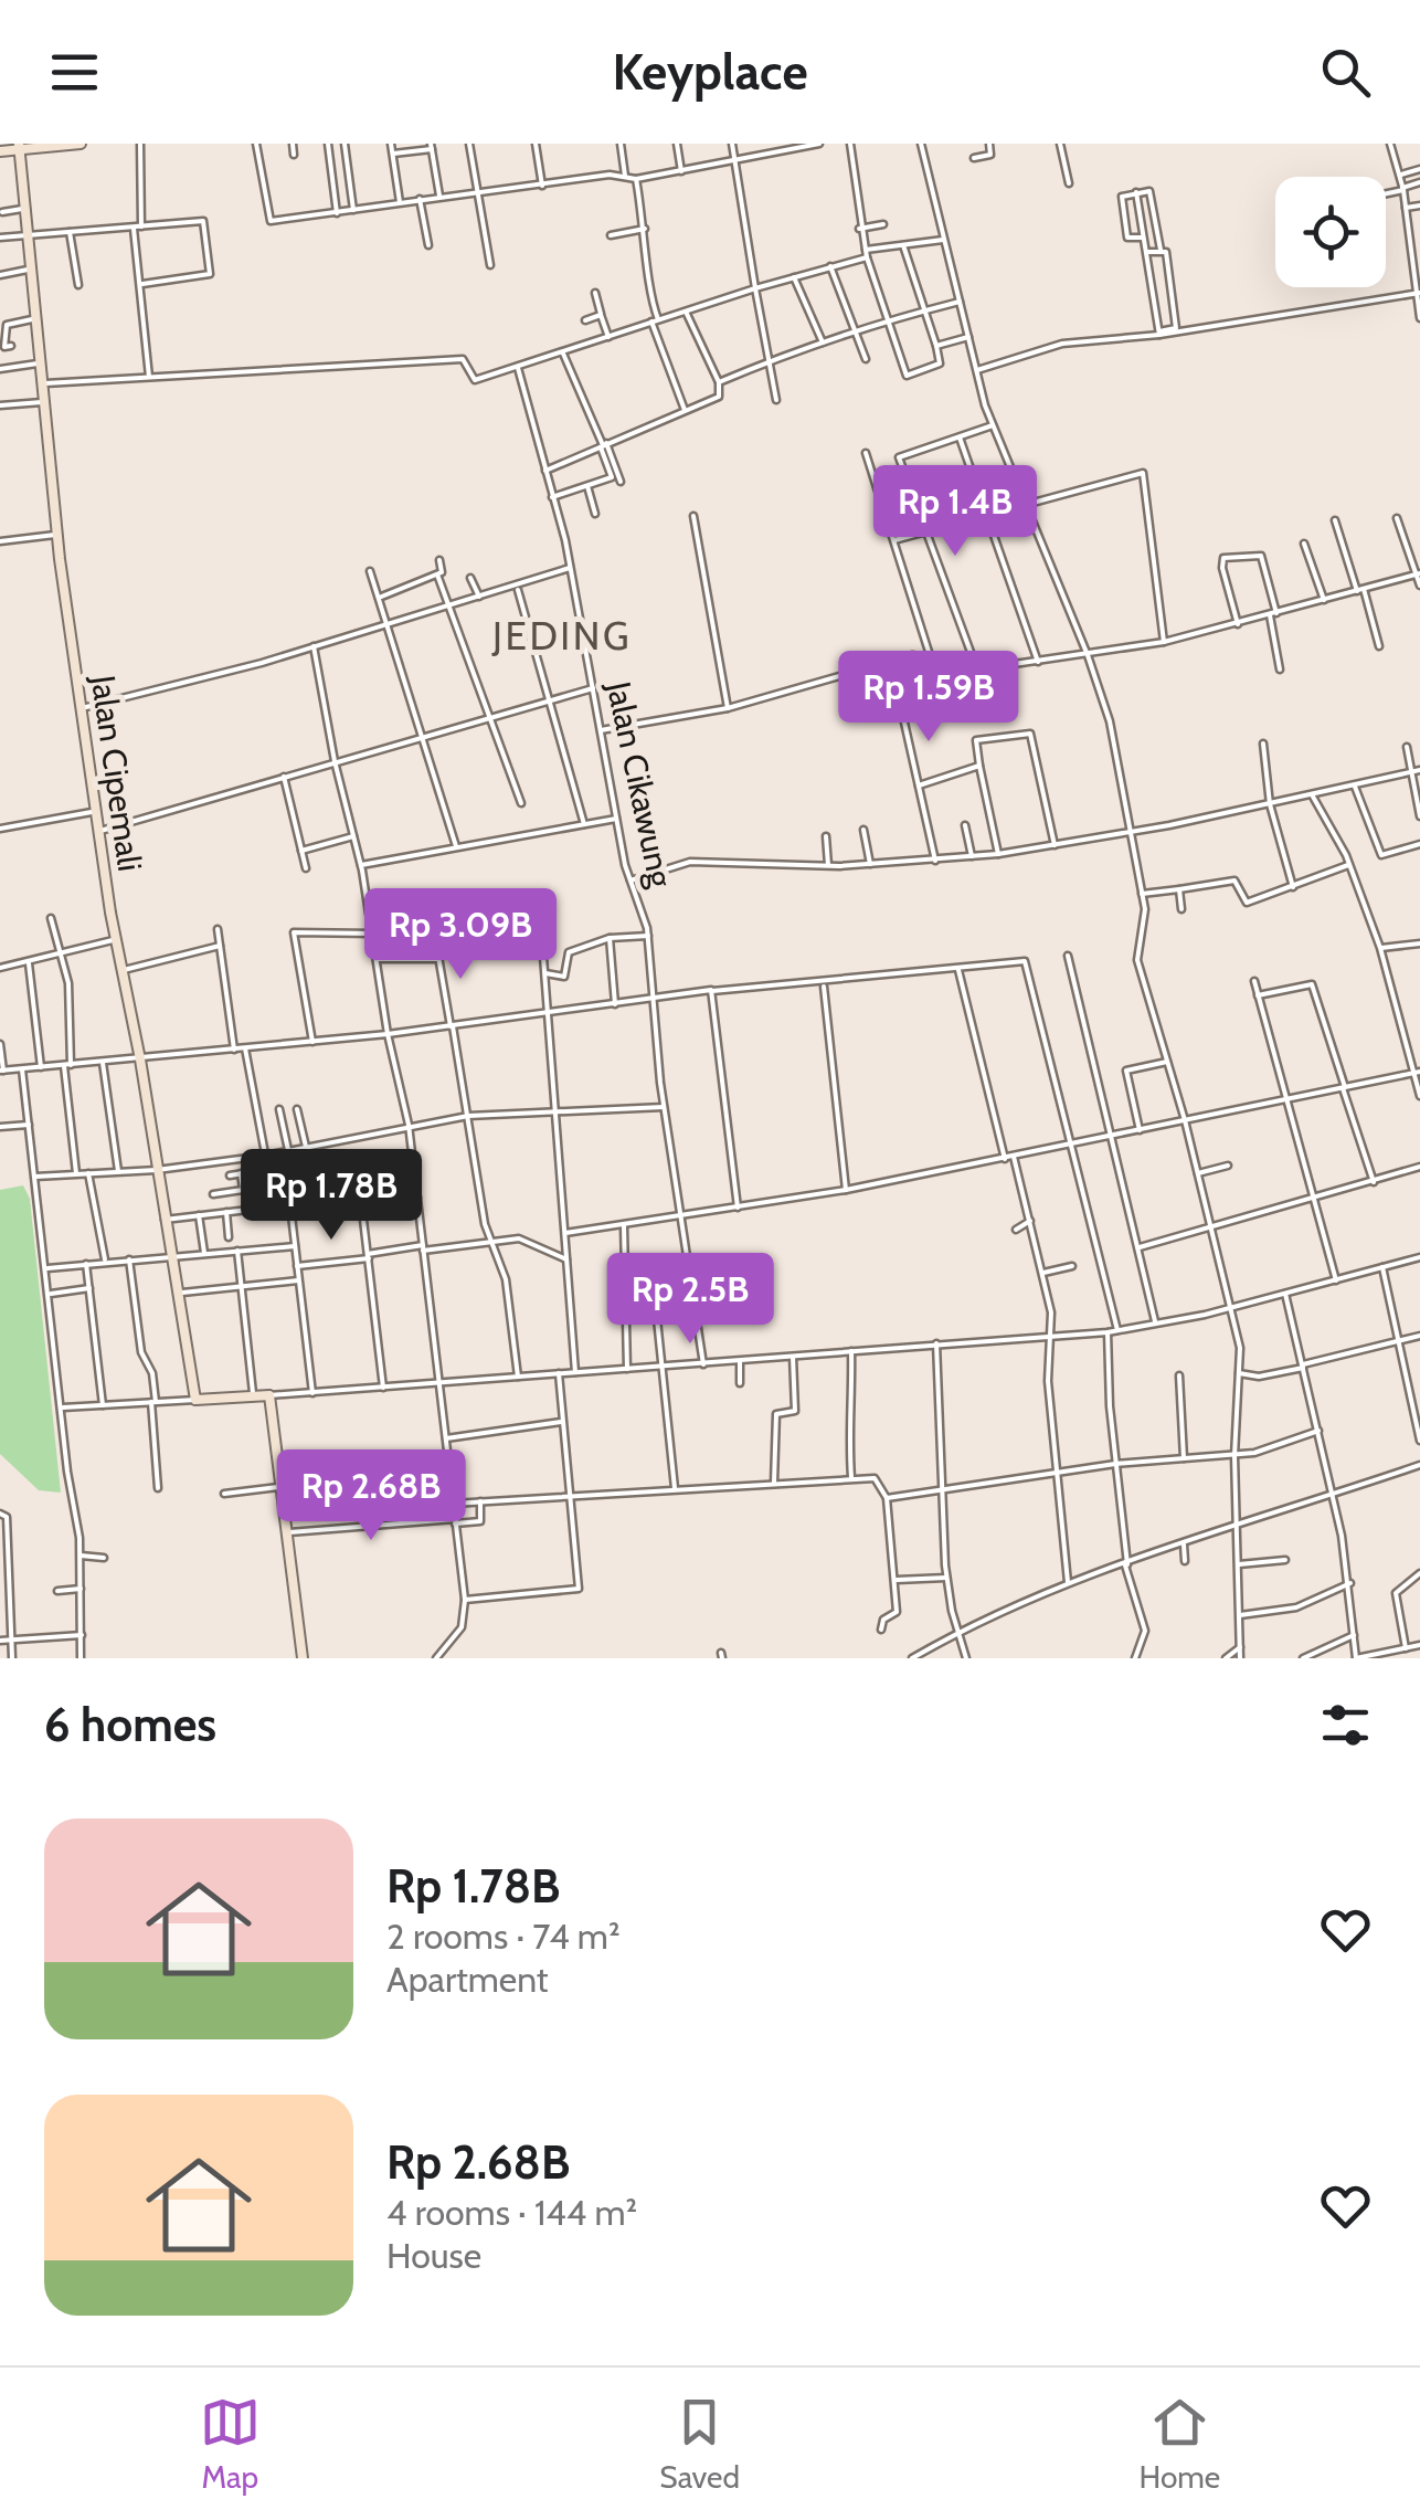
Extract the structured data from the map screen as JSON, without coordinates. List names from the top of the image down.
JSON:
{
  "streets": {
    "main road": ["Jalan Cipemali"],
    "street": ["Jalan Cikawung"]
  },
  "districts": ["JEDING"],
  "page": {
    "header": "Keyplace",
    "price": [
      "Rp 1.4B",
      "Rp 1.59B",
      "Rp 3.09B",
      "Rp 1.78B",
      "Rp 2.5B",
      "Rp 2.68B"
    ],
    "heading": "6 homes",
    "list": [
      {
        "name": "Rp 1.78B",
        "note": "2 rooms · 74 m² · Apartment"
      },
      {
        "name": "Rp 2.68B",
        "note": "4 rooms · 144 m² · House"
      }
    ],
    "tabs": ["Map", "Saved", "Home"]
  }
}
